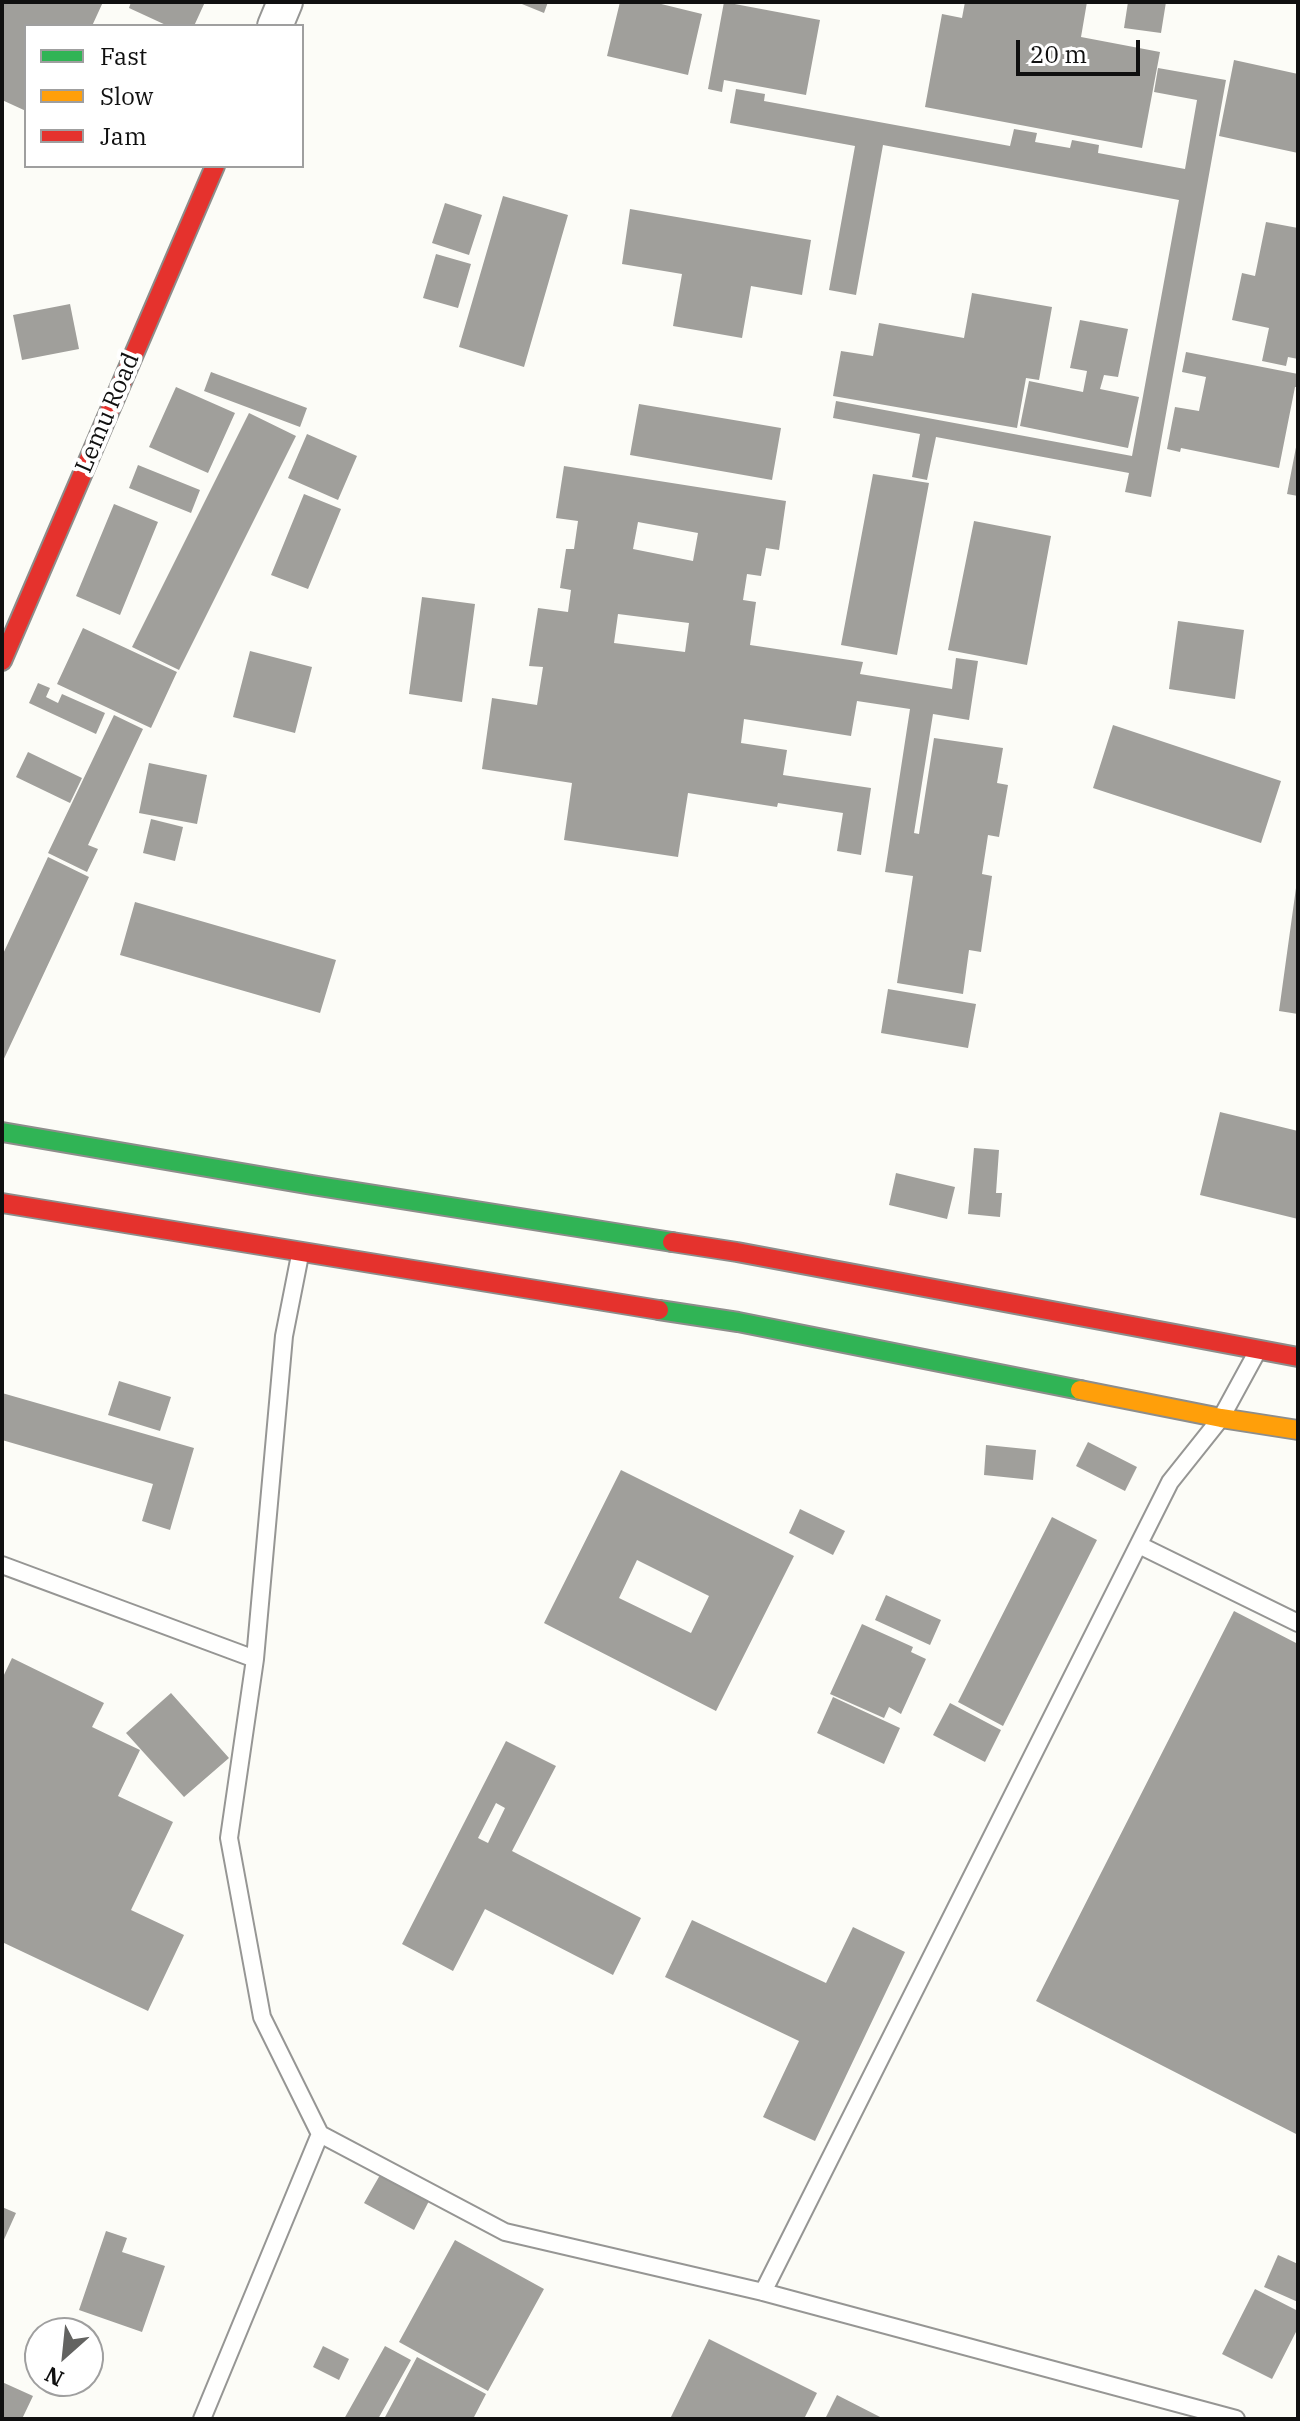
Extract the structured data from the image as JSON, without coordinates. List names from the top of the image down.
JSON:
{
  "streets": {
    "street": ["Lemu Road"]
  },
  "legend": ["Fast", "Slow", "Jam"],
  "scale_bar": "20 m",
  "north": "bottom left"
}
